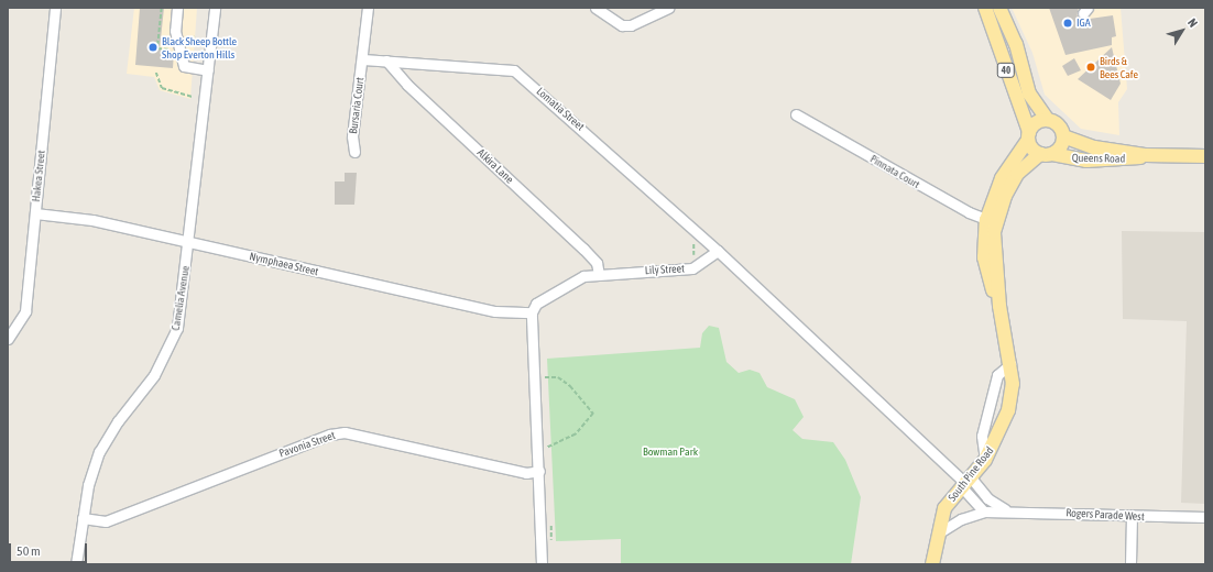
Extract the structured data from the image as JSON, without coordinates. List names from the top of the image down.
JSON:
{
  "streets": {
    "main road": ["40", "Queens Road", "South Pine Road"],
    "street": [
      "Bursaria Court",
      "Lomatia Street",
      "Alkira Lane",
      "Pinnata Court",
      "Hakea Street",
      "Nymphaea Street",
      "Lily Street",
      "Camelia Avenue",
      "Pavonia Street",
      "Rogers Parade West"
    ]
  },
  "crossings": [
    ["40", "Queens Road"],
    ["40", "South Pine Road"],
    ["Bursaria Court", "Lomatia Street"],
    ["Lomatia Street", "Alkira Lane"],
    ["Lomatia Street", "Lily Street"],
    ["Queens Road", "South Pine Road"],
    ["Alkira Lane", "Lily Street"],
    ["Pinnata Court", "South Pine Road"],
    ["Hakea Street", "Nymphaea Street"],
    ["Nymphaea Street", "Lily Street"],
    ["Nymphaea Street", "Camelia Avenue"],
    ["Camelia Avenue", "Pavonia Street"],
    ["South Pine Road", "Rogers Parade West"]
  ],
  "parks": ["Bowman Park"],
  "places": ["IGA", "Black Sheep Bottle Shop Everton Hills", "Birds & Bees Cafe"],
  "scale_bar": "50 m",
  "north": "top right"
}
